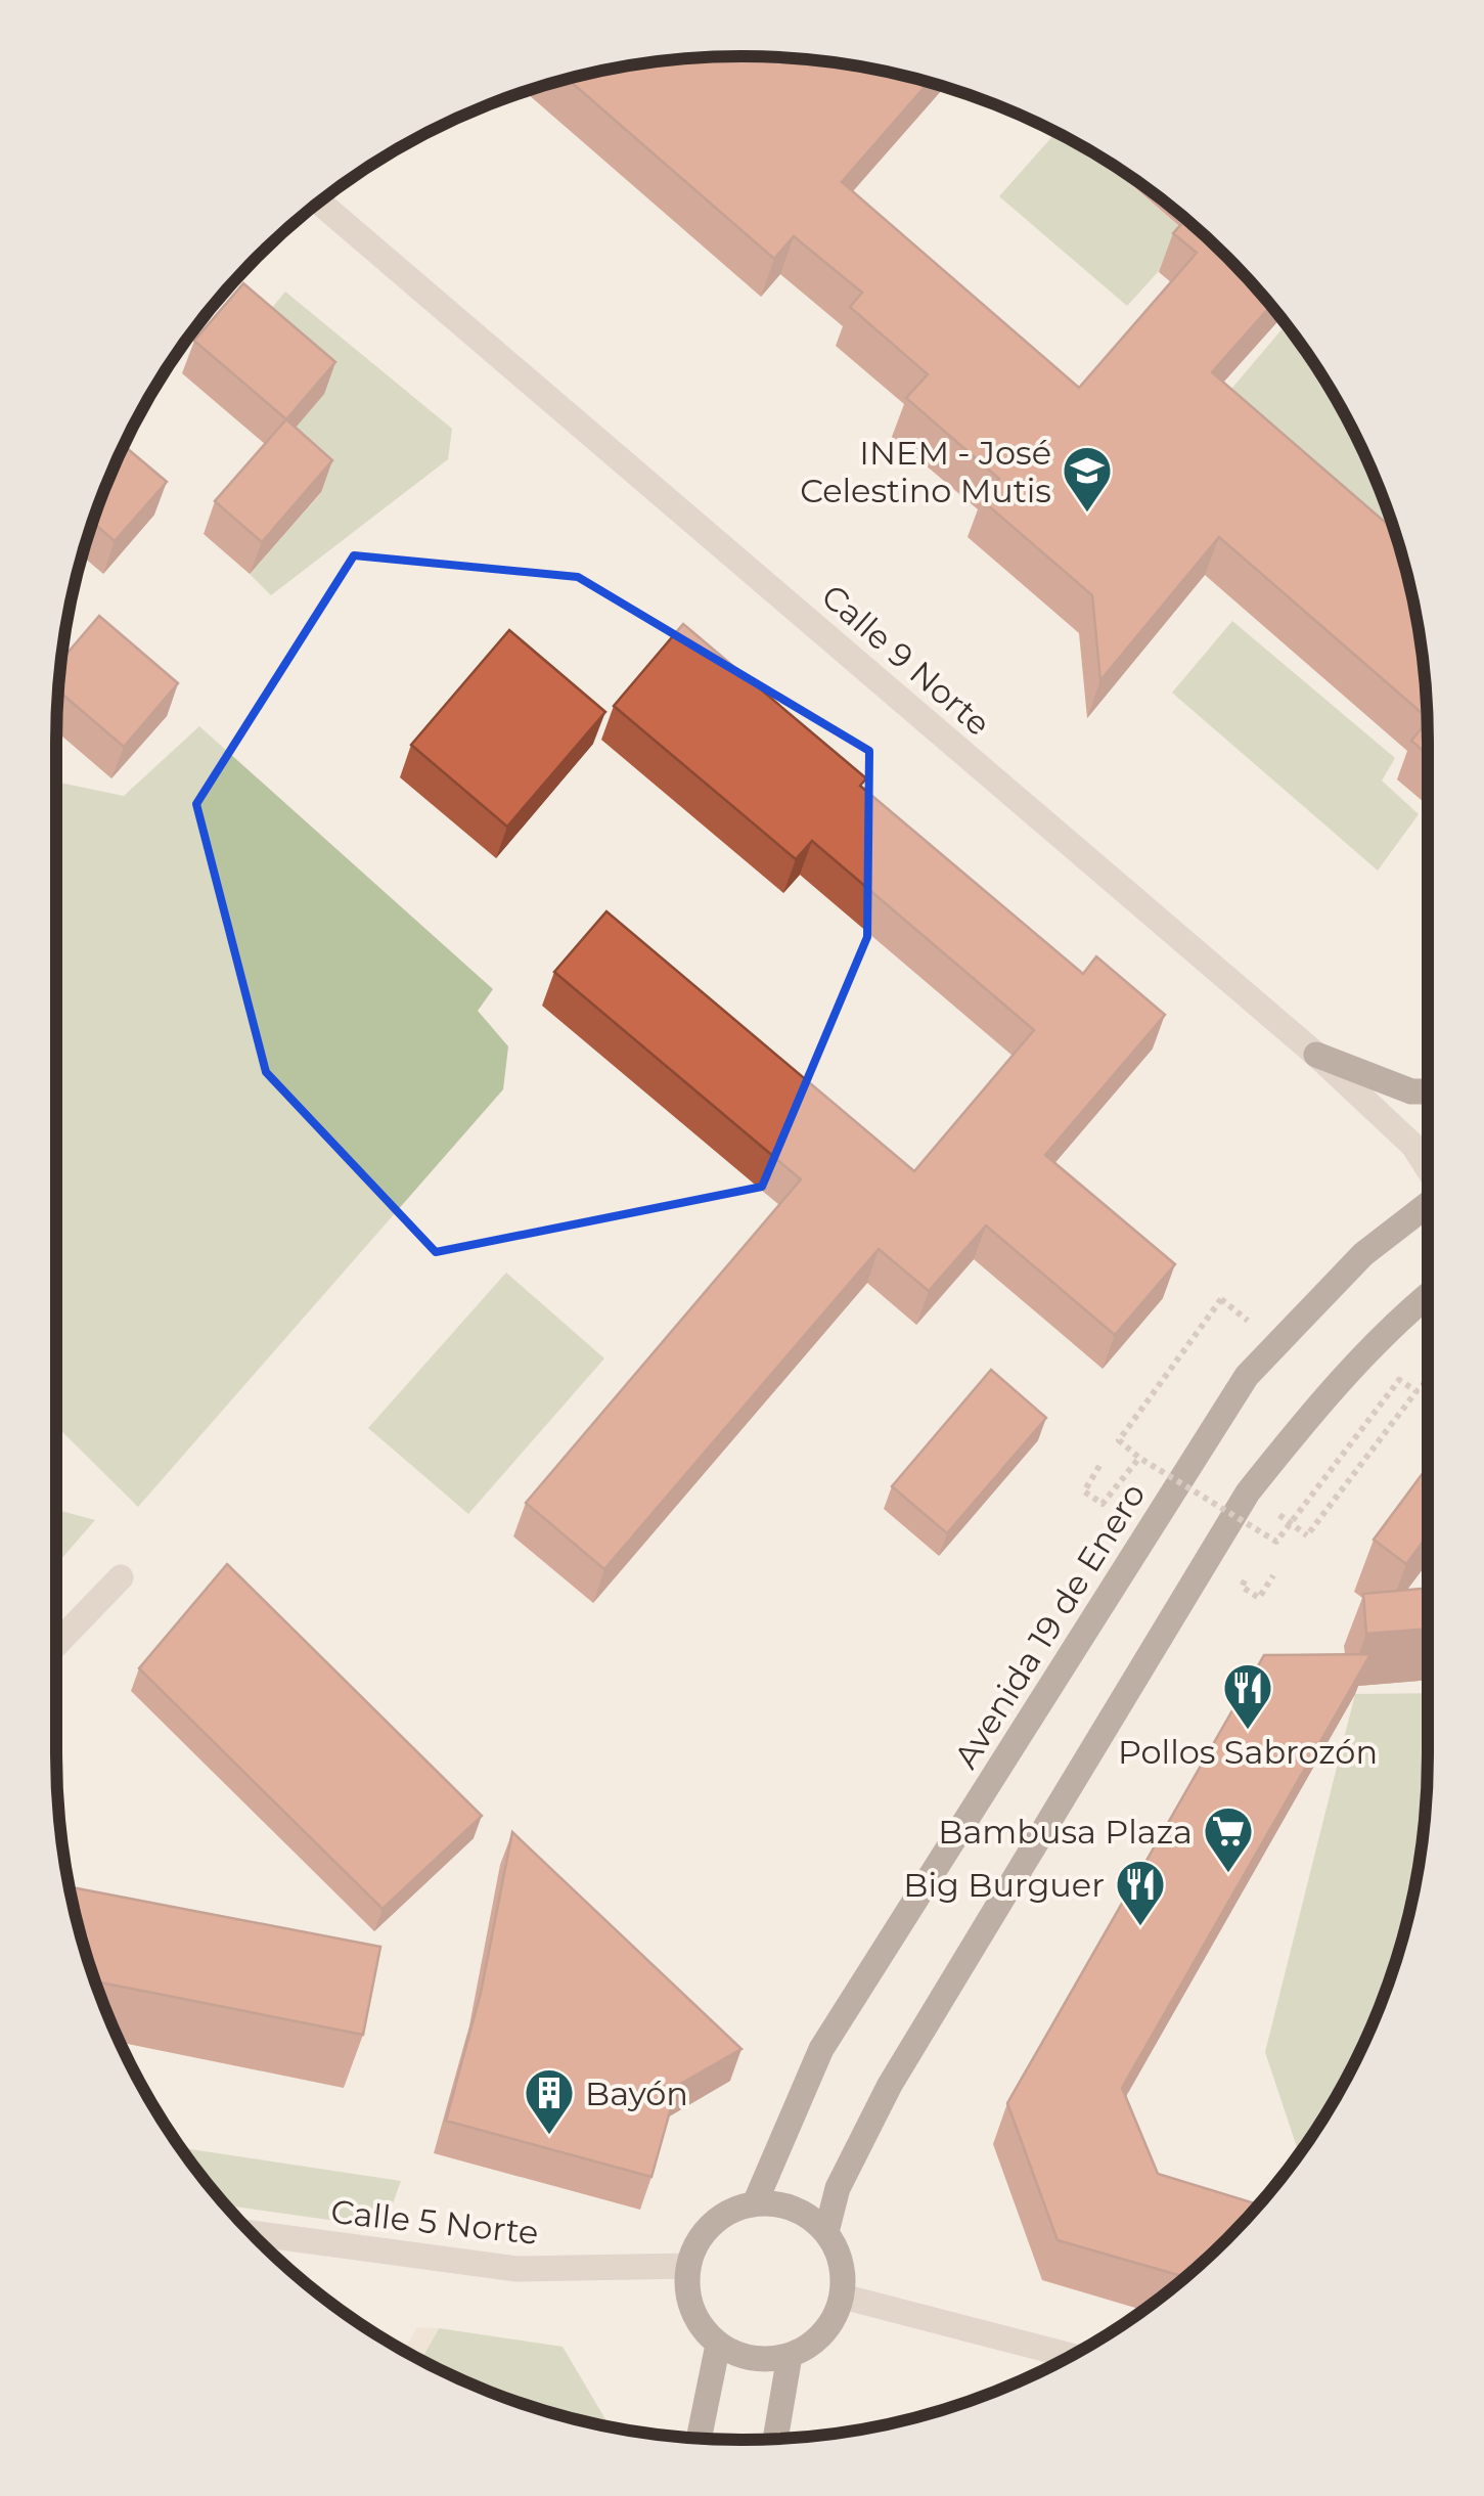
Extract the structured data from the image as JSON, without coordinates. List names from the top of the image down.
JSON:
{
  "streets": {
    "main road": ["Avenida 19 de Enero"],
    "street": ["Calle 9 Norte", "Calle 5 Norte"]
  },
  "crossings": [
    ["Avenida 19 de Enero", "Calle 5 Norte"]
  ],
  "places": {
    "school or university": ["INEM - José Celestino Mutis"],
    "restaurant": ["Pollos Sabrozón", "Big Burguer"],
    "supermarket": ["Bambusa Plaza"],
    "building": ["Bayón"]
  }
}
